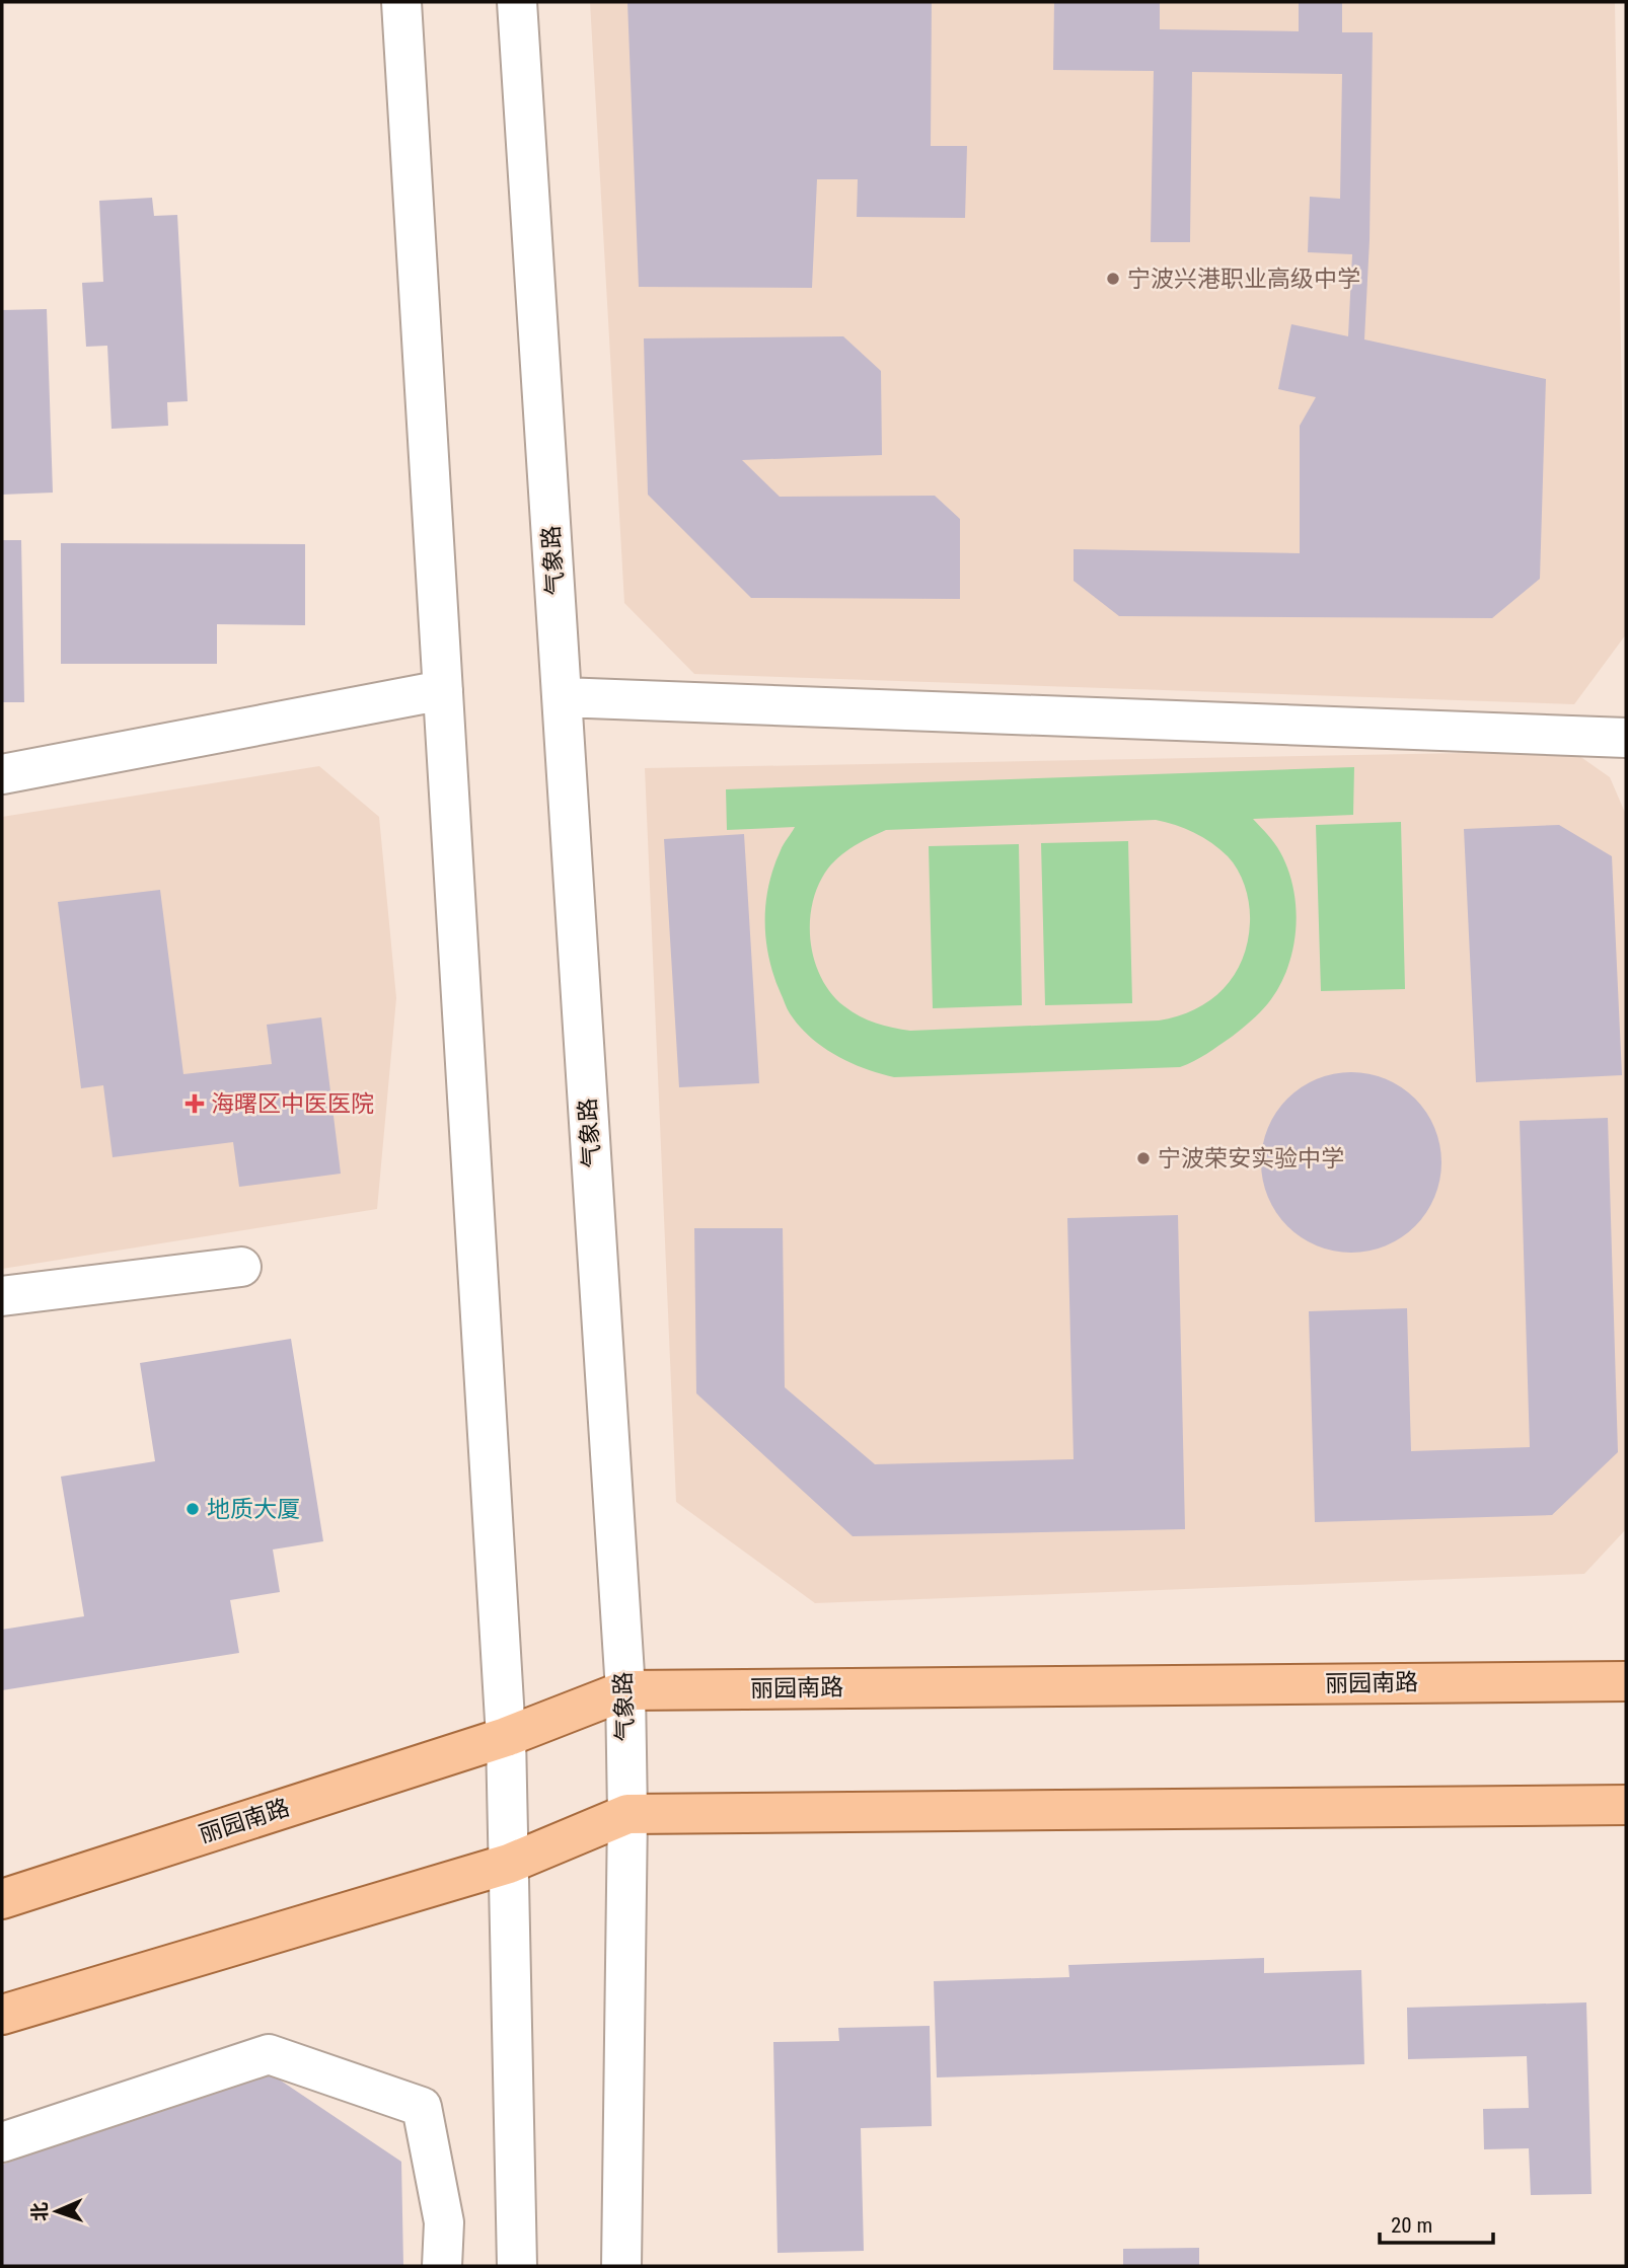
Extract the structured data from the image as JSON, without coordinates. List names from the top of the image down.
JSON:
{
  "streets": {
    "main road": ["丽园南路"],
    "street": ["气象路"]
  },
  "crossings": [
    ["气象路", "丽园南路"]
  ],
  "places": {
    "other": ["宁波兴港职业高级中学", "宁波荣安实验中学", "地质大厦"],
    "health": ["海曙区中医医院"]
  },
  "scale_bar": "20 m",
  "north": "left"
}
